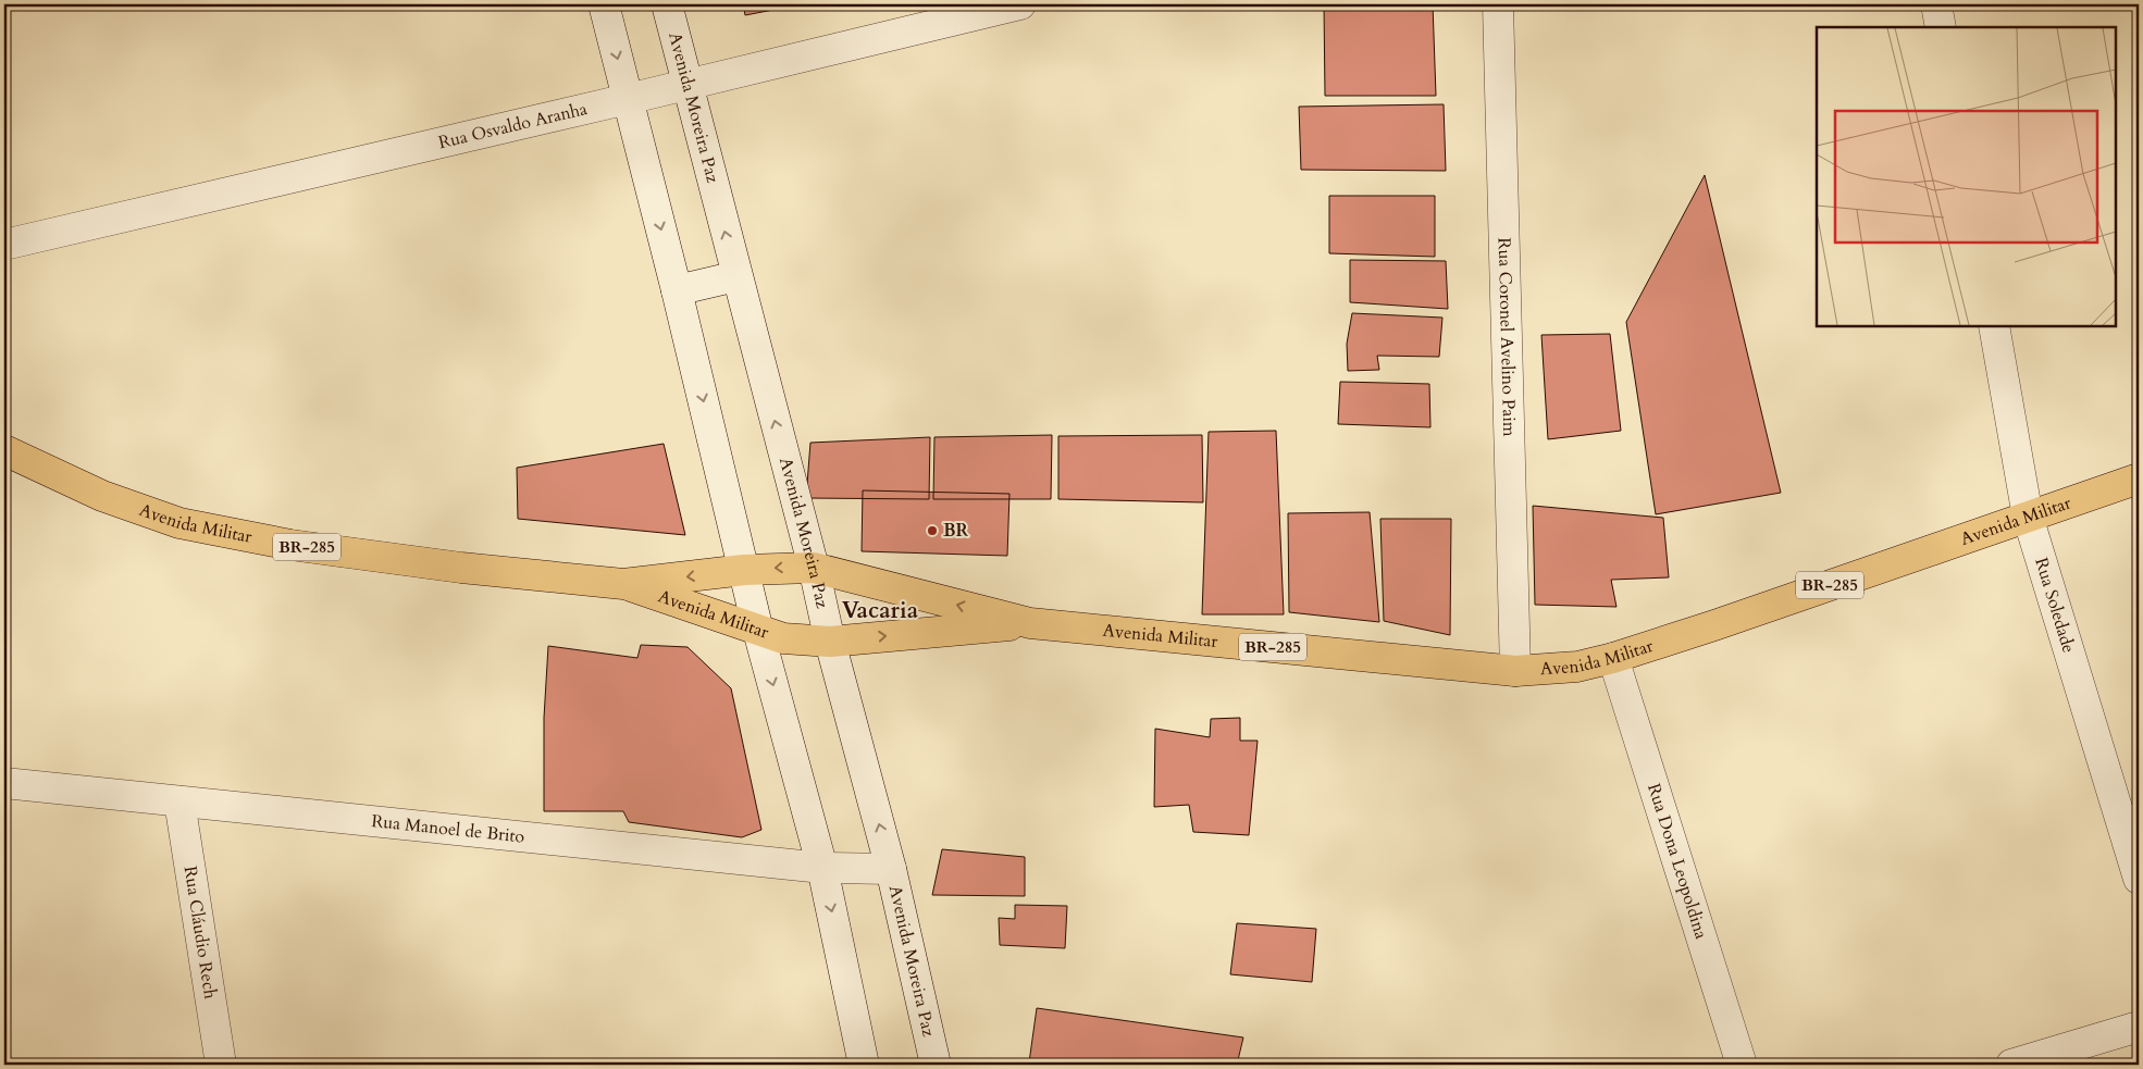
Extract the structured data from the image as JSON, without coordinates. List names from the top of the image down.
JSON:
{
  "streets": {
    "highway": ["Avenida Militar", "BR-285"],
    "street": [
      "Avenida Moreira Paz",
      "Rua Osvaldo Aranha",
      "Rua Coronel Avelino Paim",
      "Rua Soledade",
      "Rua Manoel de Brito",
      "Rua Dona Leopoldina",
      "Rua Cláudio Rech"
    ]
  },
  "crossings": [
    ["Avenida Moreira Paz", "Rua Osvaldo Aranha"],
    ["Avenida Moreira Paz", "Avenida Militar"],
    ["Avenida Moreira Paz", "Rua Manoel de Brito"],
    ["Rua Coronel Avelino Paim", "Avenida Militar"],
    ["Avenida Militar", "Rua Soledade"],
    ["Avenida Militar", "Rua Dona Leopoldina"],
    ["Rua Manoel de Brito", "Rua Cláudio Rech"]
  ],
  "districts": ["Vacaria"],
  "places": ["BR"]
}
